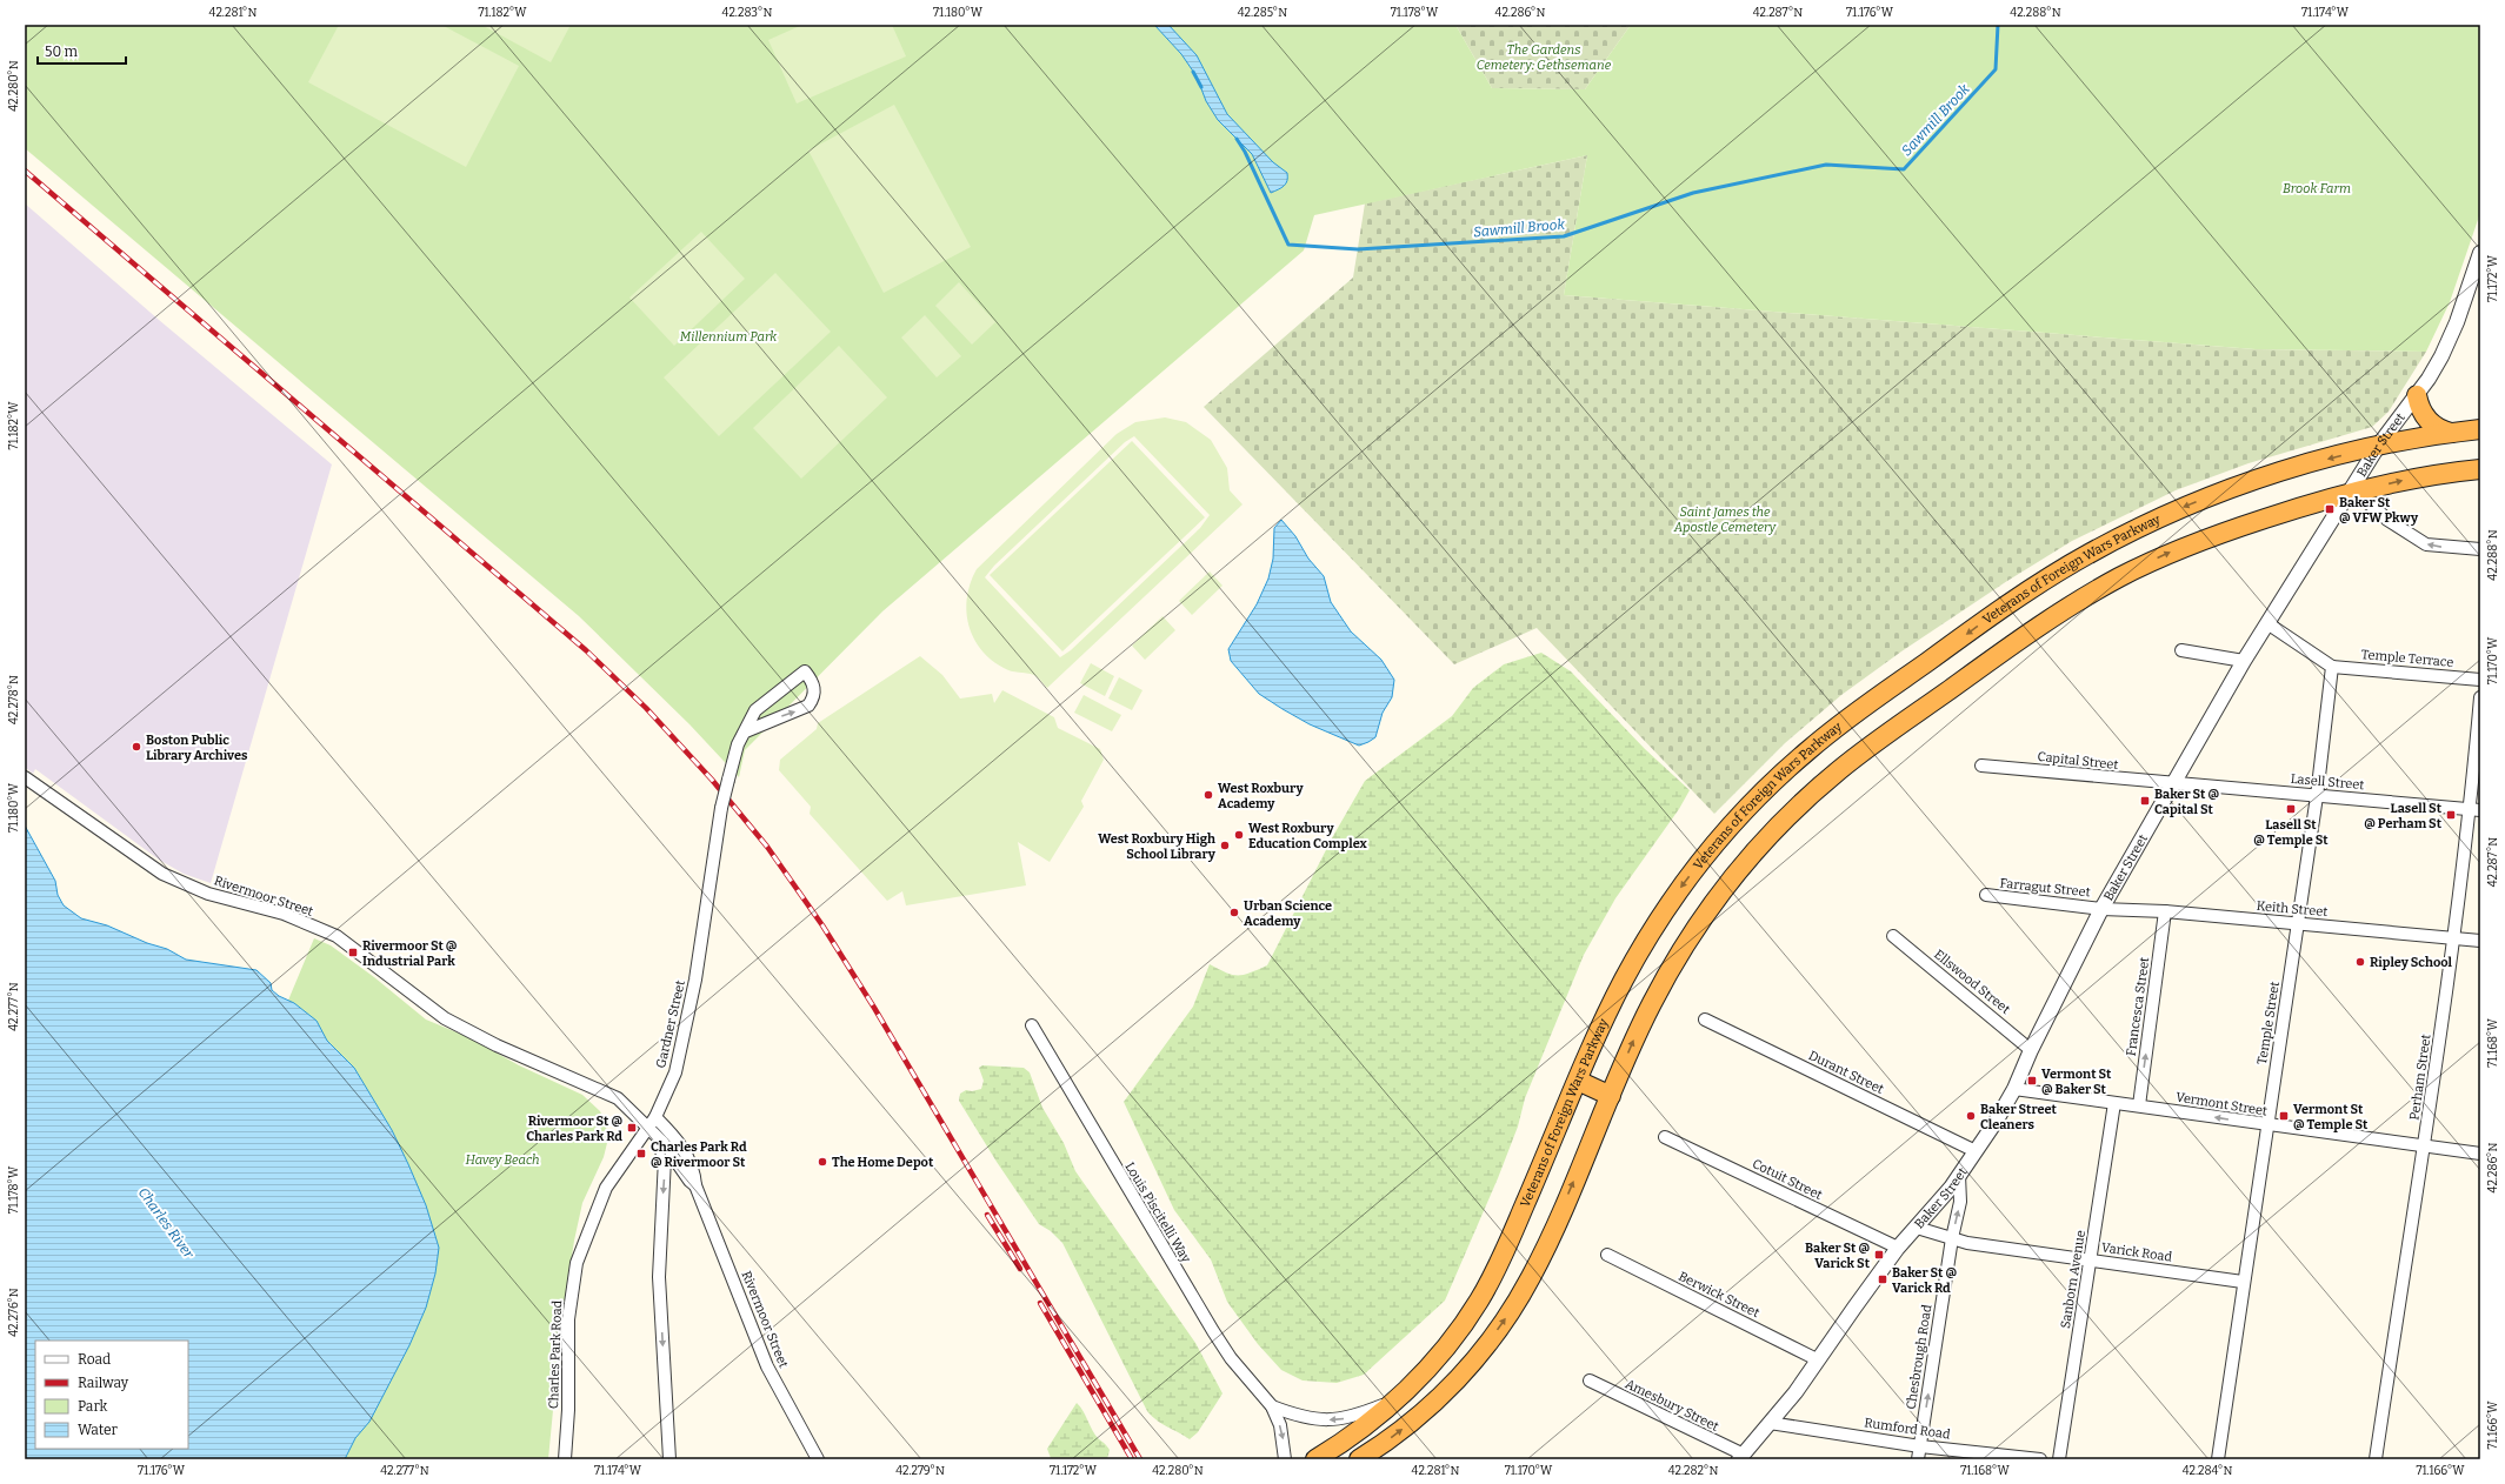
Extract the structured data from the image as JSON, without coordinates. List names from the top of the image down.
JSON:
{
  "streets": {
    "highway": ["Veterans of Foreign Wars Parkway"],
    "street": [
      "Baker Street",
      "Temple Terrace",
      "Capital Street",
      "Lasell Street",
      "Farragut Street",
      "Rivermoor Street",
      "Keith Street",
      "Ellswood Street",
      "Francesca Street",
      "Temple Street",
      "Gardner Street",
      "Durant Street",
      "Perham Street",
      "Vermont Street",
      "Cotuit Street",
      "Louis Piscitelli Way",
      "Varick Road",
      "Sanborn Avenue",
      "Berwick Street",
      "Charles Park Road",
      "Chesbrough Road",
      "Amesbury Street",
      "Rumford Road"
    ]
  },
  "crossings": [
    ["Baker Street", "Veterans of Foreign Wars Parkway"],
    ["Baker Street", "Capital Street"],
    ["Baker Street", "Lasell Street"],
    ["Baker Street", "Farragut Street"],
    ["Baker Street", "Keith Street"],
    ["Baker Street", "Ellswood Street"],
    ["Baker Street", "Durant Street"],
    ["Baker Street", "Vermont Street"],
    ["Baker Street", "Cotuit Street"],
    ["Baker Street", "Varick Road"],
    ["Baker Street", "Berwick Street"],
    ["Baker Street", "Chesbrough Road"],
    ["Baker Street", "Amesbury Street"],
    ["Baker Street", "Rumford Road"],
    ["Veterans of Foreign Wars Parkway", "Louis Piscitelli Way"],
    ["Temple Terrace", "Temple Street"],
    ["Capital Street", "Lasell Street"],
    ["Lasell Street", "Temple Street"],
    ["Lasell Street", "Perham Street"],
    ["Farragut Street", "Keith Street"],
    ["Rivermoor Street", "Gardner Street"],
    ["Rivermoor Street", "Charles Park Road"],
    ["Keith Street", "Francesca Street"],
    ["Keith Street", "Temple Street"],
    ["Keith Street", "Perham Street"],
    ["Francesca Street", "Vermont Street"],
    ["Temple Street", "Vermont Street"],
    ["Temple Street", "Varick Road"],
    ["Gardner Street", "Charles Park Road"],
    ["Perham Street", "Vermont Street"],
    ["Vermont Street", "Sanborn Avenue"],
    ["Varick Road", "Sanborn Avenue"],
    ["Varick Road", "Chesbrough Road"],
    ["Chesbrough Road", "Rumford Road"]
  ],
  "one_way": ["Francesca Street", "Chesbrough Road"],
  "water": ["Sawmill Brook", "Charles River"],
  "parks": [
    "The Gardens Cemetery: Gethsemane",
    "Brook Farm",
    "Millennium Park",
    "Saint James the Apostle Cemetery",
    "Havey Beach"
  ],
  "places": {
    "transit": [
      "Baker St @ VFW Pkwy",
      "Baker St @ Capital St",
      "Lasell St @ Temple St",
      "Lasell St @ Perham St",
      "Rivermoor St @ Industrial Park",
      "Vermont St @ Baker St",
      "Vermont St @ Temple St",
      "Rivermoor St @ Charles Park Rd",
      "Charles Park Rd @ Rivermoor St",
      "Baker St @ Varick St",
      "Baker St @ Varick Rd"
    ],
    "other": [
      "Boston Public Library Archives",
      "West Roxbury Academy",
      "West Roxbury Education Complex",
      "West Roxbury High School Library",
      "Urban Science Academy",
      "Ripley School",
      "Baker Street Cleaners",
      "The Home Depot"
    ]
  },
  "legend": [
    "Road",
    "Railway",
    "Park",
    "Water"
  ],
  "scale_bar": "50 m",
  "coordinates": [
    "42.281°N",
    "71.182°W",
    "42.283°N",
    "71.180°W",
    "42.285°N",
    "71.178°W",
    "42.286°N",
    "42.287°N",
    "71.176°W",
    "42.288°N",
    "71.174°W",
    "42.280°N",
    "71.172°W",
    "71.170°W",
    "42.278°N",
    "42.277°N",
    "71.168°W",
    "42.276°N",
    "71.166°W",
    "42.279°N",
    "42.282°N",
    "42.284°N"
  ]
}
